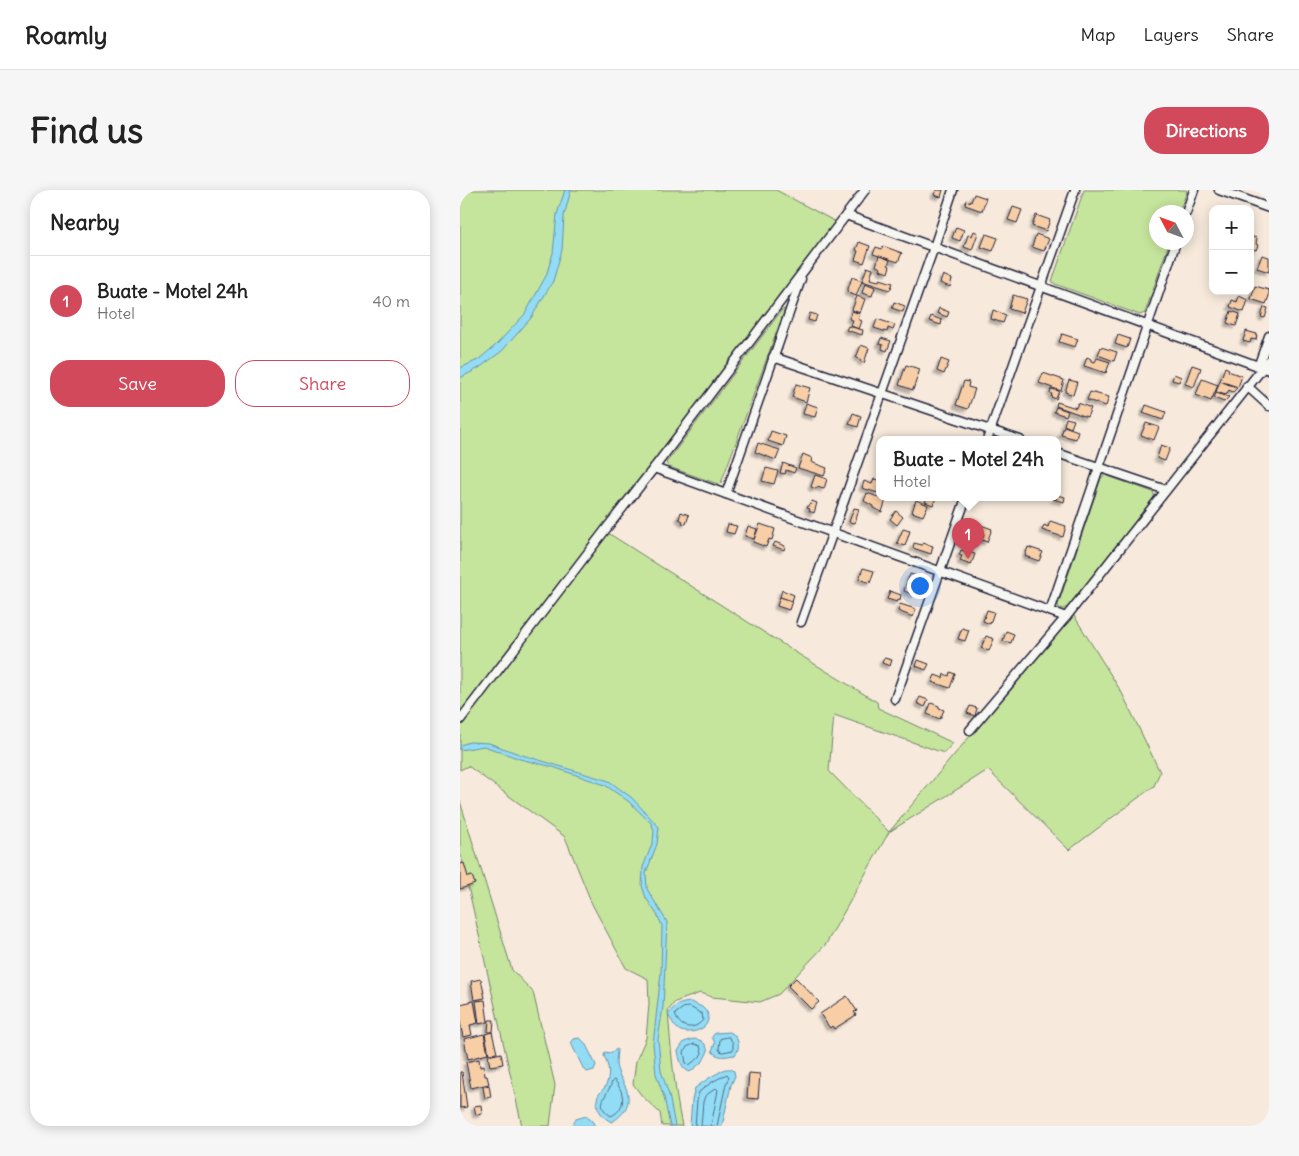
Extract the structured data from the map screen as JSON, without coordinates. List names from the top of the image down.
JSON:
{
  "north": "top left",
  "page": {
    "header": "Roamly",
    "nav": ["Map", "Layers", "Share"],
    "buttons": [
      "Directions",
      ["Save", "Share"]
    ],
    "title": "Find us",
    "heading": "Nearby",
    "map_buttons": ["+", "−"],
    "list": [
      {
        "mark": "1",
        "name": "Buate - Motel 24h",
        "note": "Hotel",
        "value": "40 m"
      }
    ],
    "popup": ["Buate - Motel 24h", "Hotel"],
    "pins": "1"
  }
}
